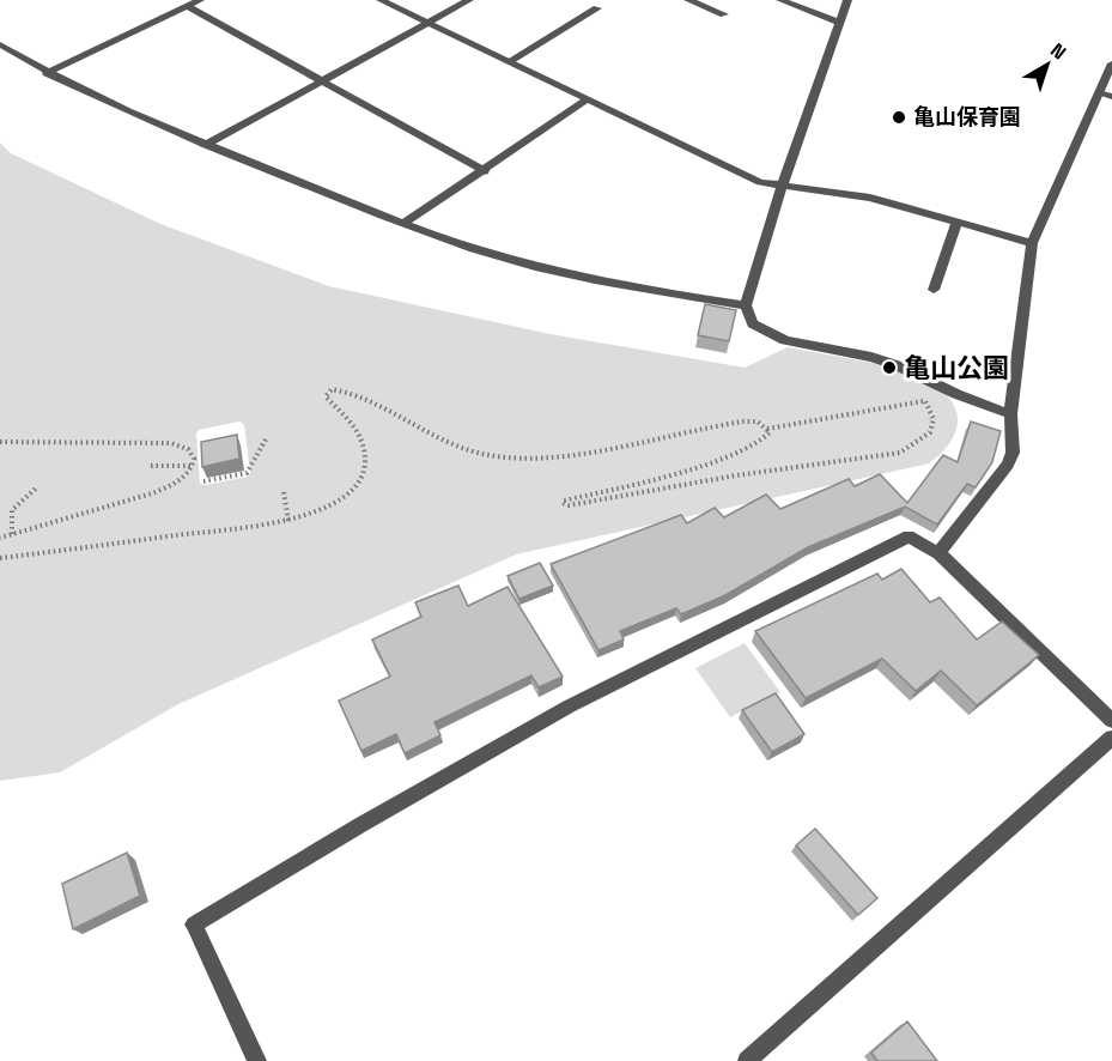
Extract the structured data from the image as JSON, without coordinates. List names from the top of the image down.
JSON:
{
  "places": ["亀山保育園", "亀山公園"],
  "north": "top right"
}
